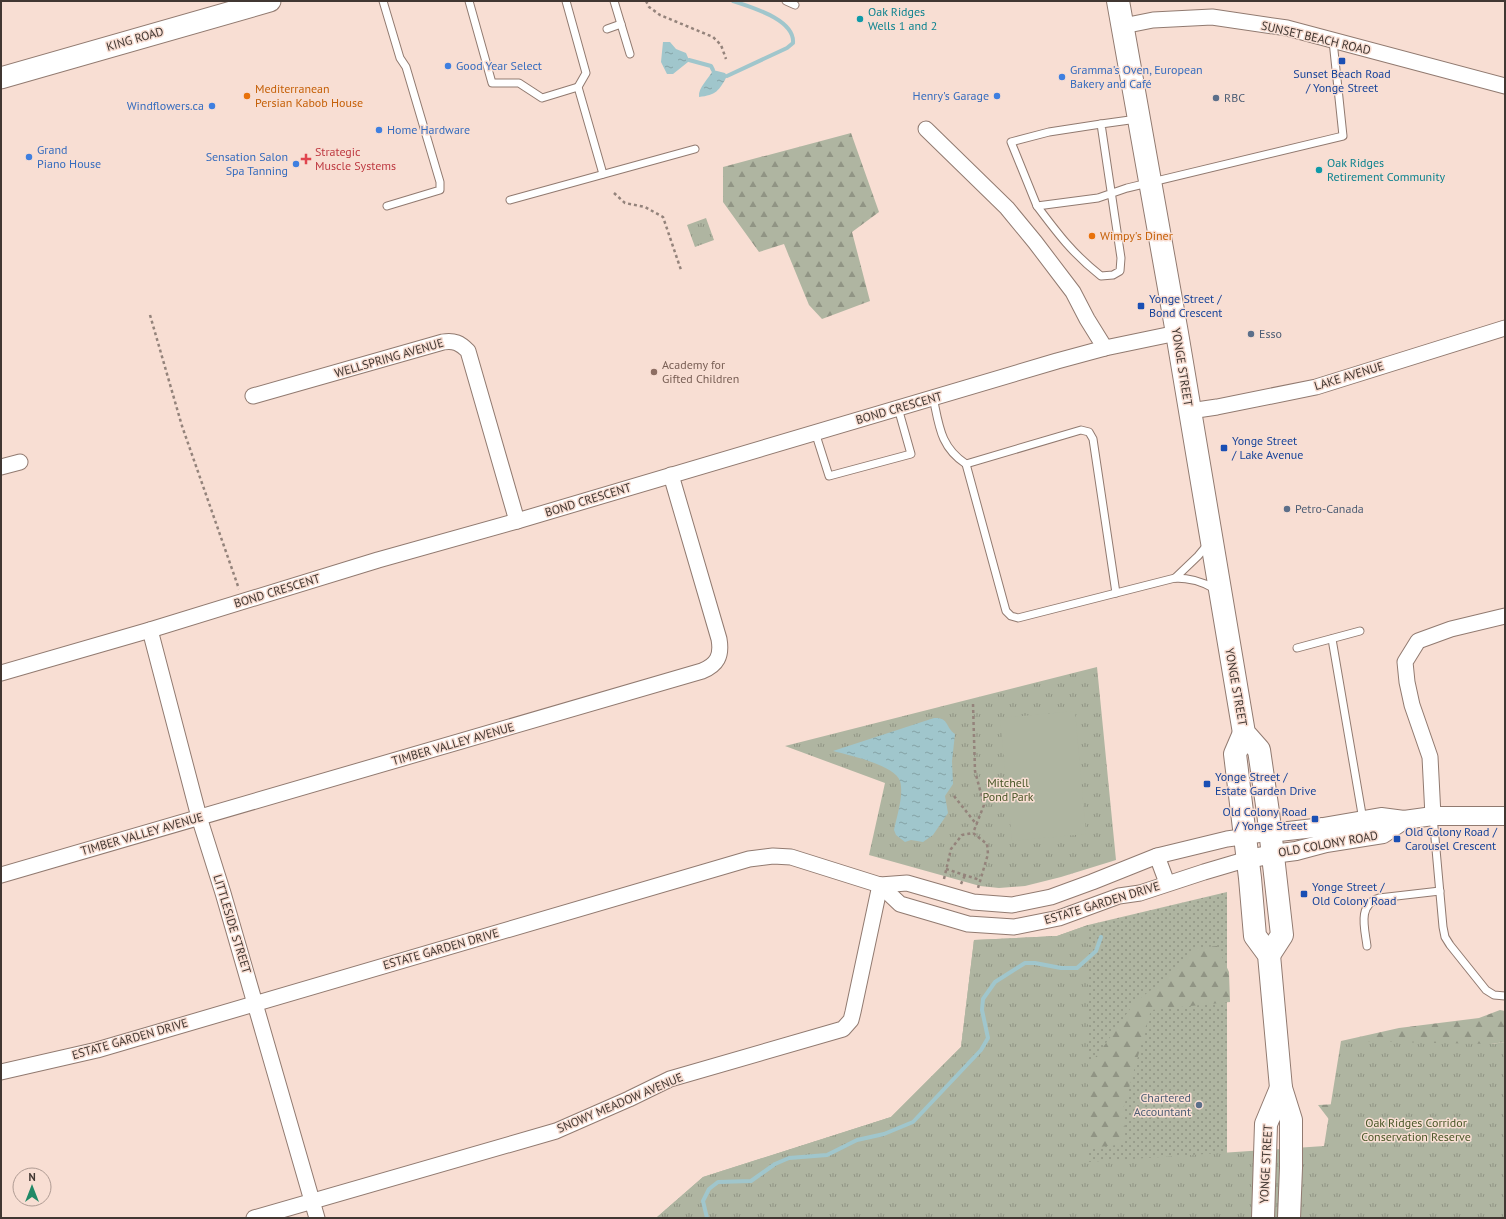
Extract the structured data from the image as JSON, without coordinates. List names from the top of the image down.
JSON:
{
  "streets": {
    "main road": ["KING ROAD", "YONGE STREET"],
    "street": [
      "SUNSET BEACH ROAD",
      "WELLSPRING AVENUE",
      "LAKE AVENUE",
      "BOND CRESCENT",
      "TIMBER VALLEY AVENUE",
      "OLD COLONY ROAD",
      "ESTATE GARDEN DRIVE",
      "LITTLESIDE STREET",
      "SNOWY MEADOW AVENUE"
    ]
  },
  "crossings": [
    ["SUNSET BEACH ROAD", "YONGE STREET"],
    ["WELLSPRING AVENUE", "BOND CRESCENT"],
    ["YONGE STREET", "LAKE AVENUE"],
    ["YONGE STREET", "BOND CRESCENT"],
    ["YONGE STREET", "OLD COLONY ROAD"],
    ["YONGE STREET", "ESTATE GARDEN DRIVE"],
    ["BOND CRESCENT", "TIMBER VALLEY AVENUE"],
    ["BOND CRESCENT", "LITTLESIDE STREET"],
    ["TIMBER VALLEY AVENUE", "LITTLESIDE STREET"],
    ["OLD COLONY ROAD", "ESTATE GARDEN DRIVE"],
    ["ESTATE GARDEN DRIVE", "LITTLESIDE STREET"],
    ["ESTATE GARDEN DRIVE", "SNOWY MEADOW AVENUE"],
    ["LITTLESIDE STREET", "SNOWY MEADOW AVENUE"]
  ],
  "parks": ["Mitchell Pond Park", "Oak Ridges Corridor Conservation Reserve"],
  "places": {
    "other": [
      "Oak Ridges Wells 1 and 2",
      "Good Year Select",
      "Gramma's Oven, European Bakery and Café",
      "Mediterranean Persian Kabob House",
      "Henry's Garage",
      "RBC",
      "Windflowers.ca",
      "Home Hardware",
      "Grand Piano House",
      "Sensation Salon Spa Tanning",
      "Oak Ridges Retirement Community",
      "Wimpy's Diner",
      "Esso",
      "Academy for Gifted Children",
      "Petro-Canada",
      "Chartered Accountant"
    ],
    "transit": [
      "Sunset Beach Road / Yonge Street",
      "Yonge Street / Bond Crescent",
      "Yonge Street / Lake Avenue",
      "Yonge Street / Estate Garden Drive",
      "Old Colony Road / Yonge Street",
      "Old Colony Road / Carousel Crescent",
      "Yonge Street / Old Colony Road"
    ],
    "health": ["Strategic Muscle Systems"]
  },
  "north": "top"
}
